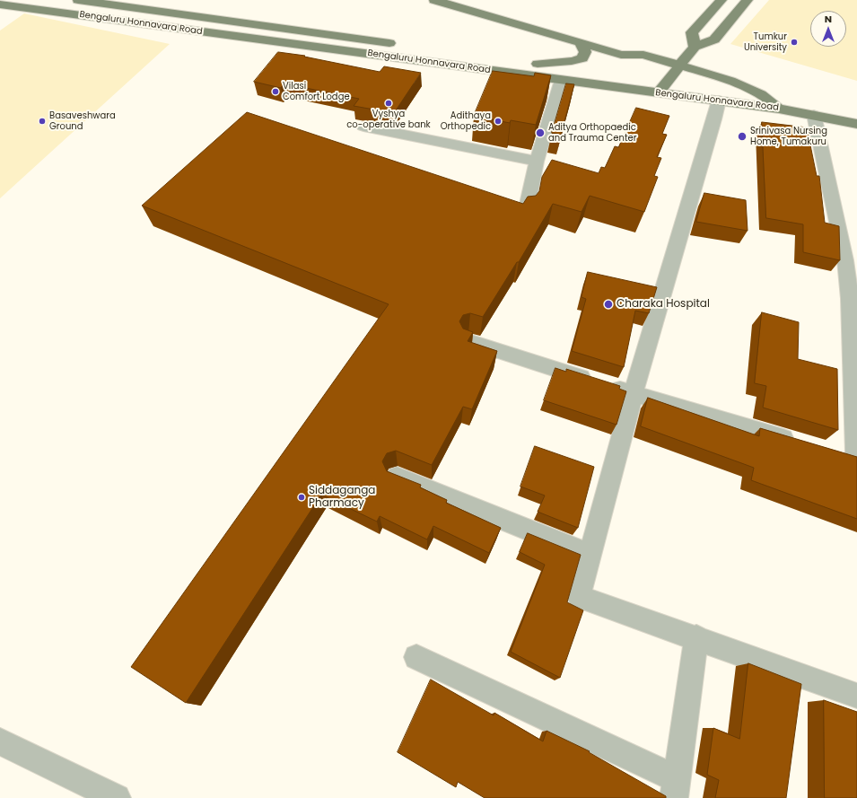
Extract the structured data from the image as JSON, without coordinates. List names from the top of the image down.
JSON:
{
  "streets": {
    "main road": ["Bengaluru Honnavara Road"]
  },
  "places": [
    "Tumkur University",
    "Vilasi Comfort Lodge",
    "Vyshya co-operative bank",
    "Basaveshwara Ground",
    "Adithaya Orthopedic",
    "Aditya Orthopaedic and Trauma Center",
    "Srinivasa Nursing Home, Tumakuru",
    "Charaka Hospital",
    "Siddaganga Pharmacy"
  ],
  "north": "top"
}
